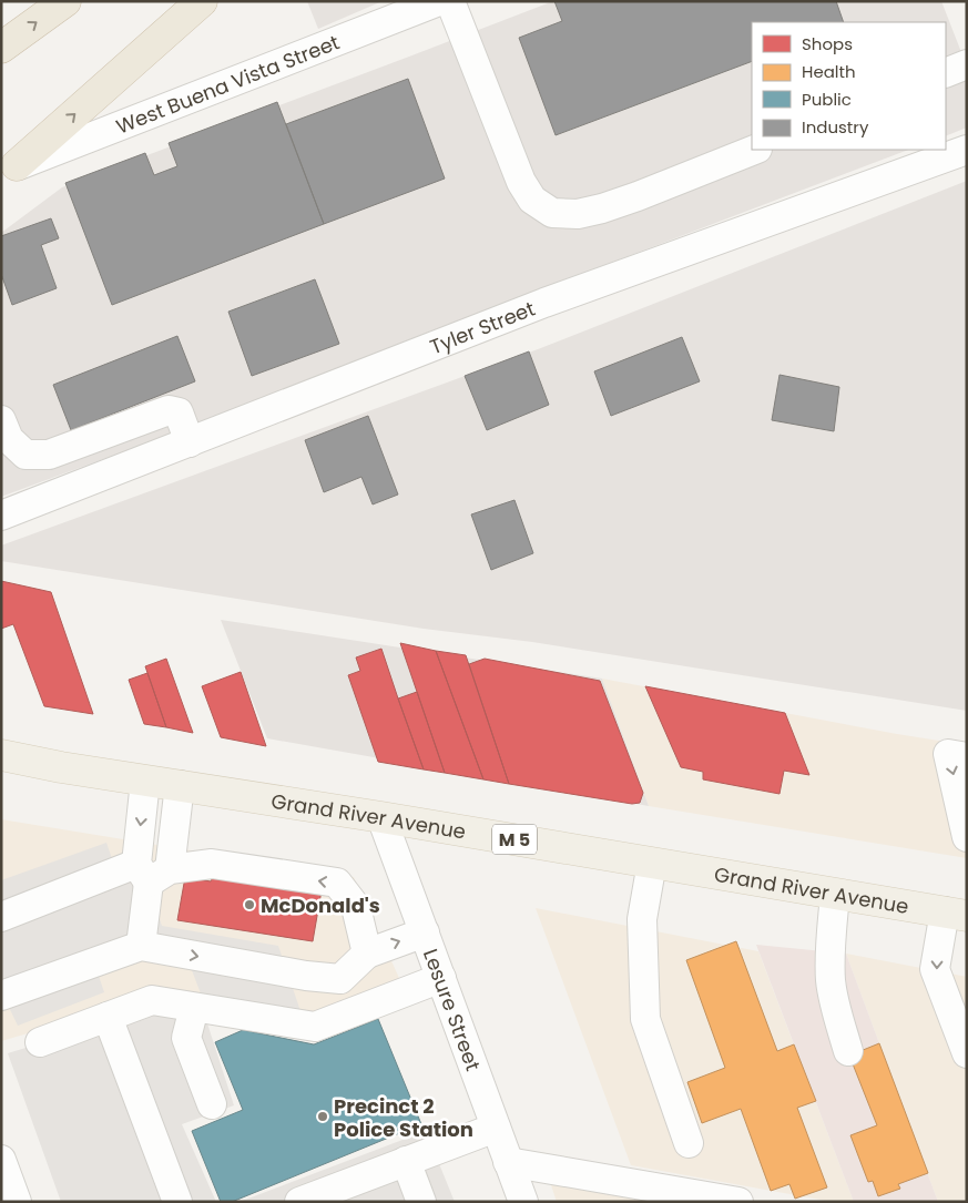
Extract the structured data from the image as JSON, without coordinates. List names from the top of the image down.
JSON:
{
  "streets": {
    "main road": ["Grand River Avenue", "M 5"],
    "street": ["West Buena Vista Street", "Tyler Street", "Lesure Street"]
  },
  "crossings": [
    ["Grand River Avenue", "Lesure Street"]
  ],
  "places": ["McDonald's", "Precinct 2 Police Station"],
  "legend": [
    "Shops",
    "Health",
    "Public",
    "Industry"
  ]
}
